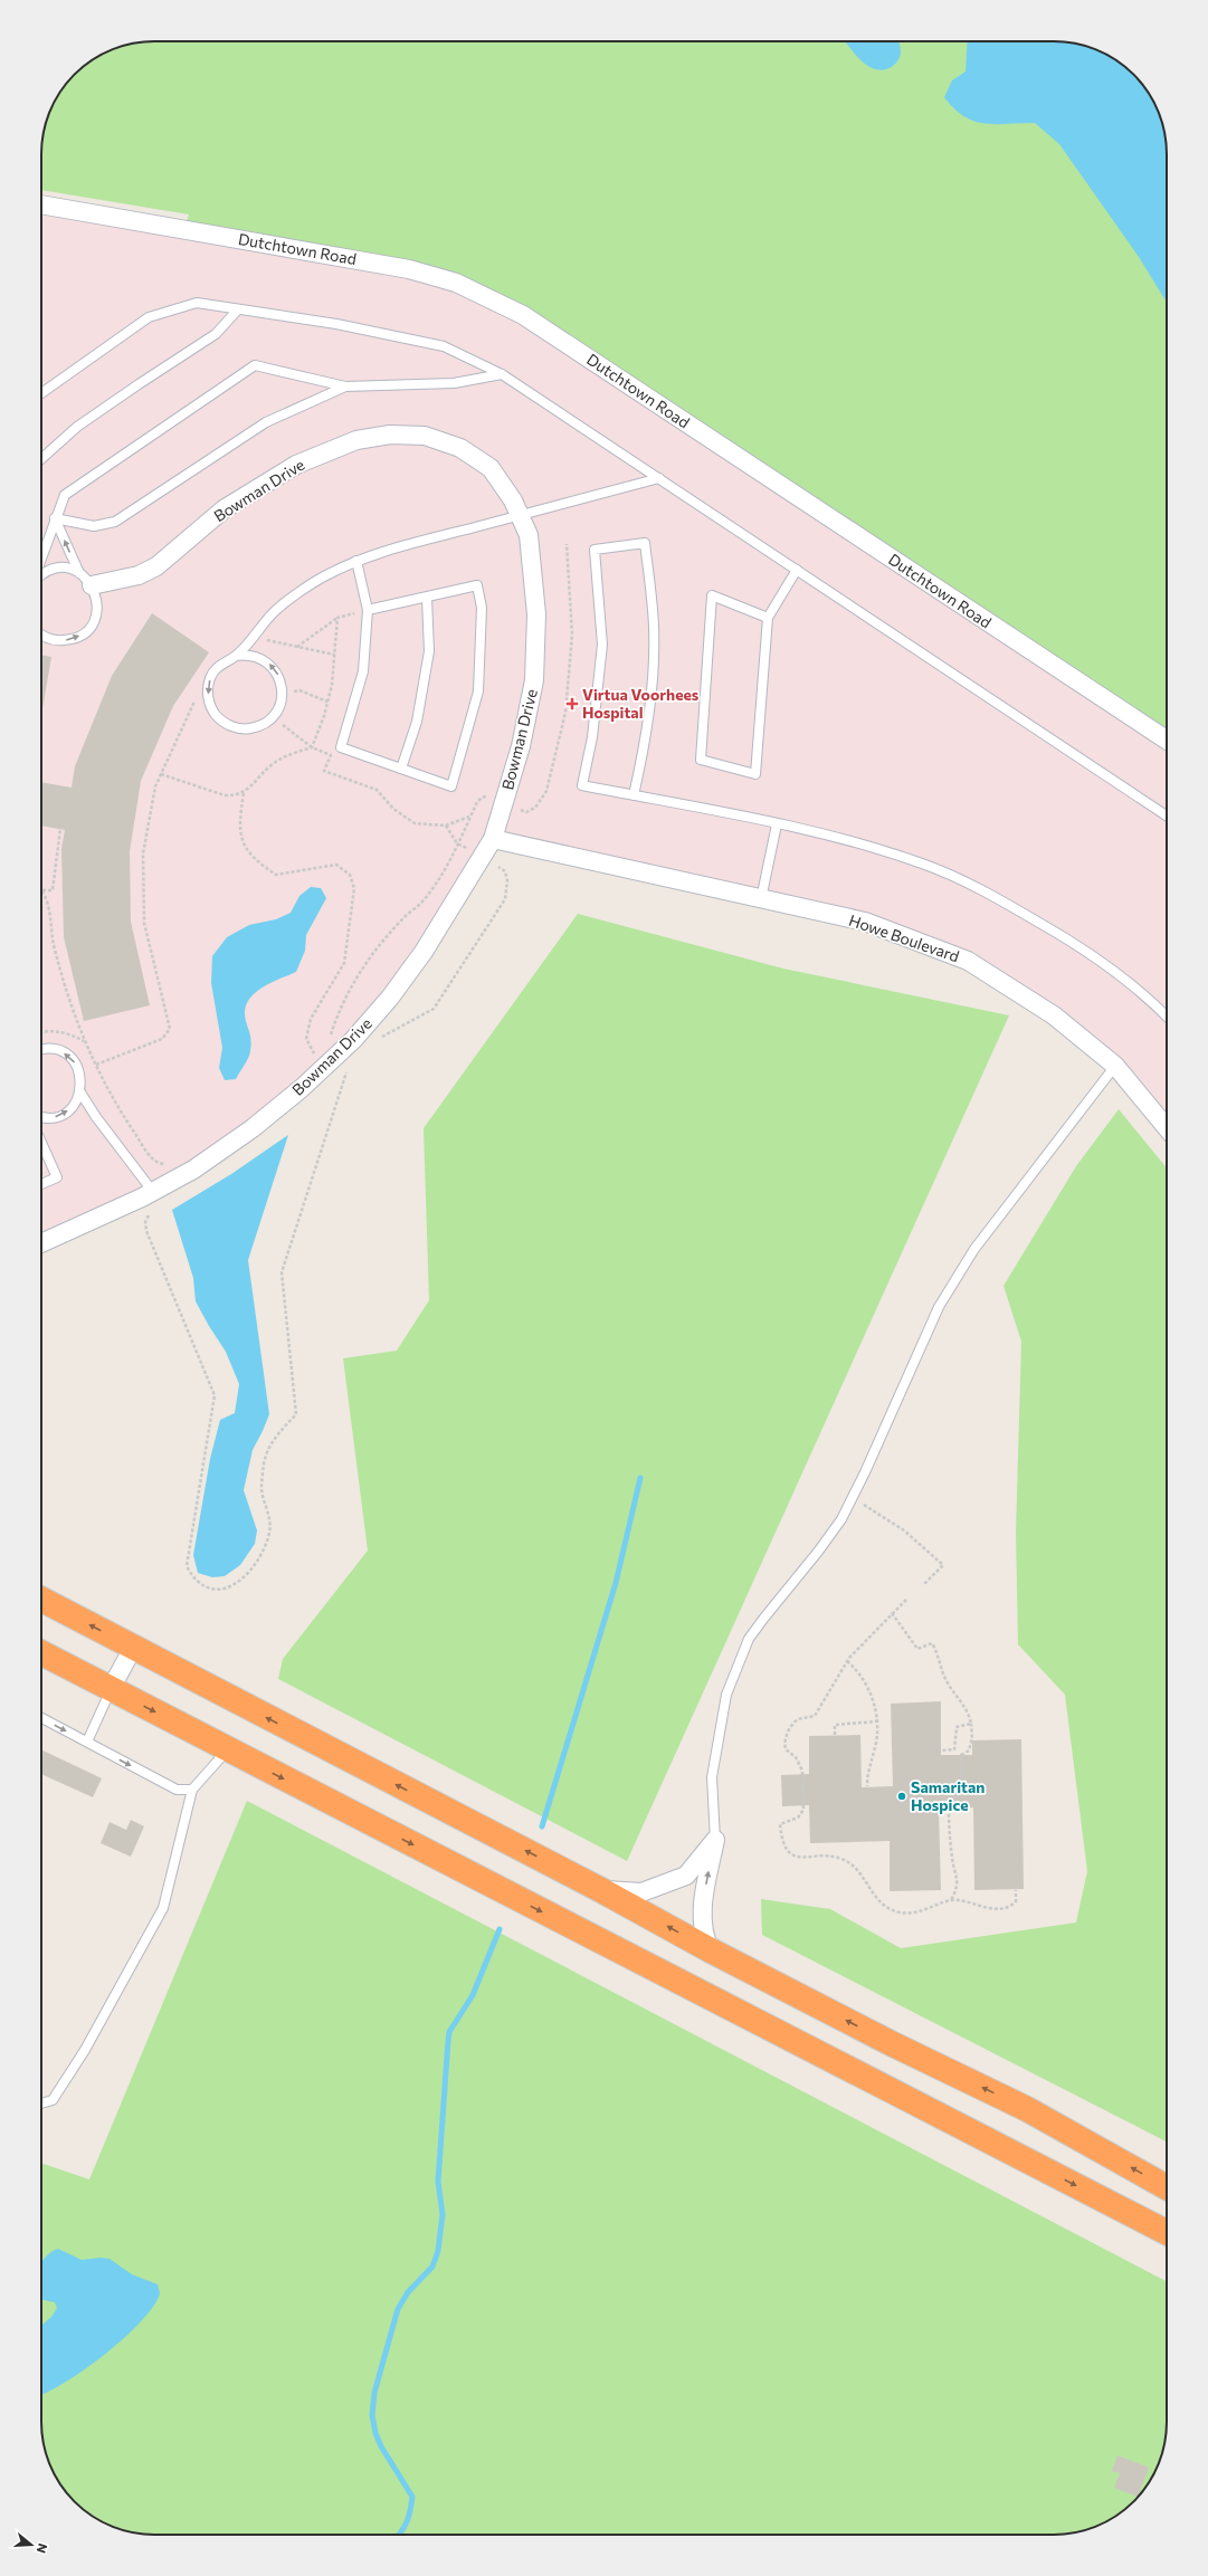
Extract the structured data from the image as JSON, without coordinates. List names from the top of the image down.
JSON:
{
  "streets": {
    "street": ["Dutchtown Road", "Bowman Drive", "Howe Boulevard"]
  },
  "crossings": [
    ["Bowman Drive", "Howe Boulevard"]
  ],
  "places": {
    "health": ["Virtua Voorhees Hospital"],
    "other": ["Samaritan Hospice"]
  },
  "north": "right"
}
